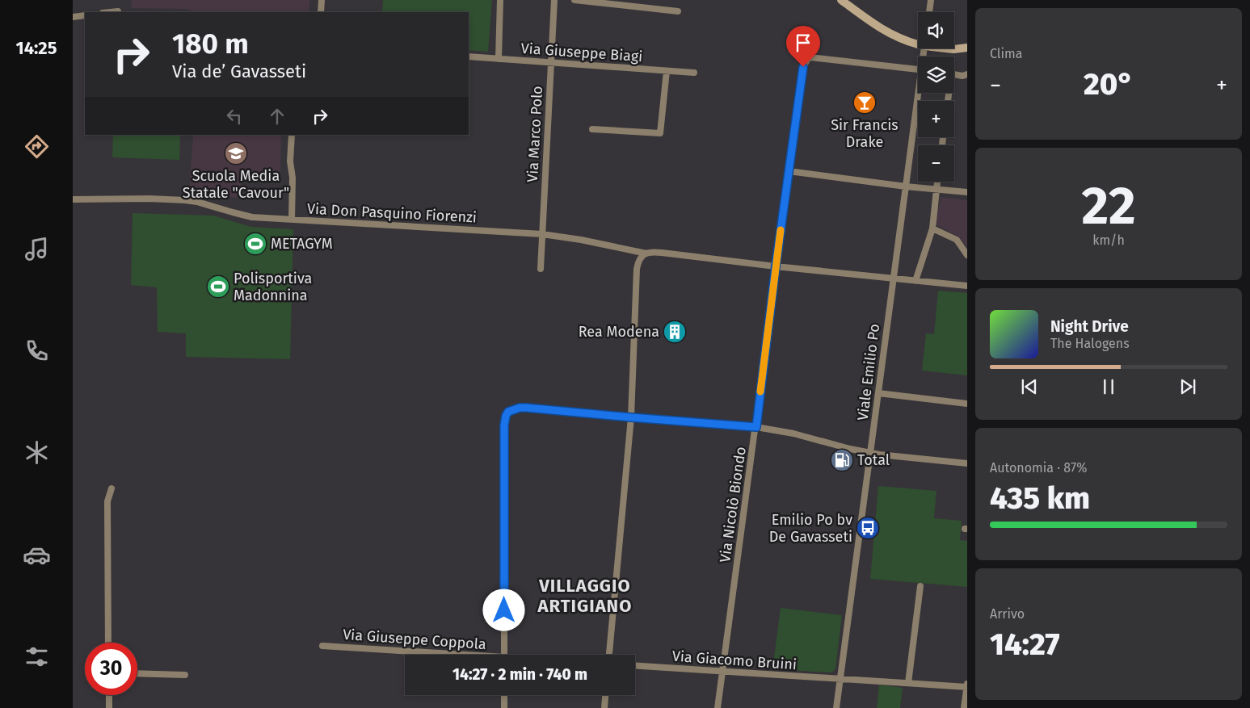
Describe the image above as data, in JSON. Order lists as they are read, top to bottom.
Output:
{
  "streets": {
    "street": [
      "Via Giuseppe Biagi",
      "Via Marco Polo",
      "Via Don Pasquino Fiorenzi",
      "Viale Emilio Po",
      "Via Nicolò Biondo",
      "Via Giuseppe Coppola",
      "Via Giacomo Bruini"
    ]
  },
  "crossings": [
    ["Via Giuseppe Biagi", "Via Marco Polo"],
    ["Via Marco Polo", "Via Don Pasquino Fiorenzi"],
    ["Via Don Pasquino Fiorenzi", "Viale Emilio Po"],
    ["Via Don Pasquino Fiorenzi", "Via Nicolò Biondo"],
    ["Viale Emilio Po", "Via Giacomo Bruini"],
    ["Via Nicolò Biondo", "Via Giacomo Bruini"]
  ],
  "districts": ["VILLAGGIO ARTIGIANO"],
  "places": {
    "bar": ["Sir Francis Drake"],
    "school or university": ["Scuola Media Statale \"Cavour\""],
    "sports": ["METAGYM", "Polisportiva Madonnina"],
    "building": ["Rea Modena"],
    "fuel station": ["Total"],
    "bus stop": ["Emilio Po bv De Gavasseti"]
  },
  "page": {
    "tabs": "14:25",
    "tile": [
      "Clima",
      ["22", "km/h"],
      ["Autonomia · 87%", "435 km"],
      ["Arrivo", "14:27"]
    ],
    "map_buttons": ["+", "−"],
    "turn": ["180 m", "Via de’ Gavasseti"],
    "heat": ["−", "20°", "+"],
    "song": ["Night Drive", "The Halogens"],
    "limit": "30",
    "trip": "14:27 · 2 min · 740 m"
  }
}
